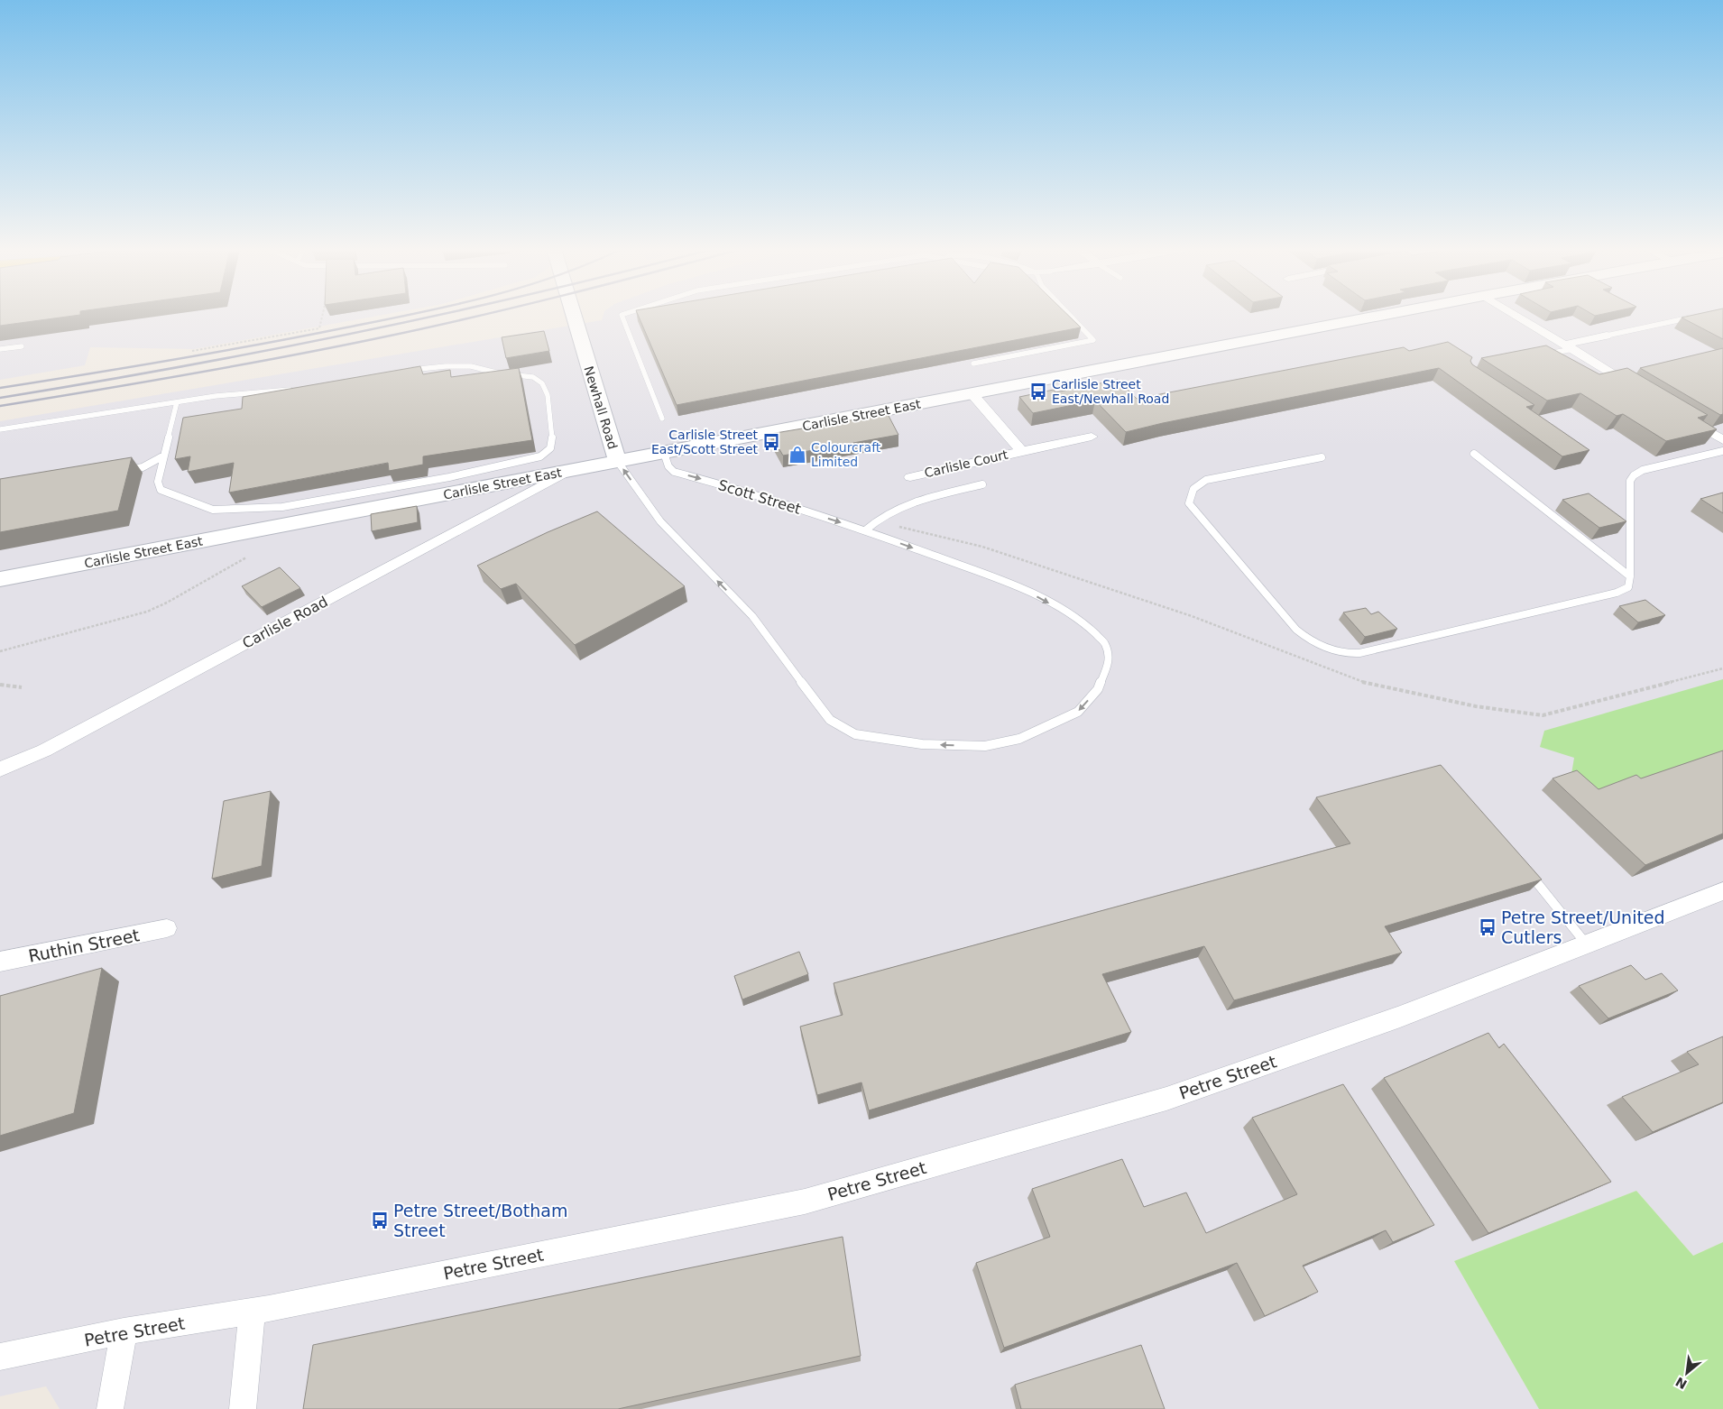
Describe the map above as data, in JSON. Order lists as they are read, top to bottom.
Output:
{
  "streets": {
    "main road": ["Newhall Road", "Carlisle Street East"],
    "street": [
      "Carlisle Court",
      "Carlisle Road",
      "Ruthin Street",
      "Petre Street"
    ],
    "lane": ["Scott Street"]
  },
  "crossings": [
    ["Newhall Road", "Carlisle Street East"],
    ["Newhall Road", "Scott Street"],
    ["Carlisle Street East", "Carlisle Court"],
    ["Carlisle Street East", "Scott Street"],
    ["Carlisle Street East", "Carlisle Road"]
  ],
  "places": {
    "bus stop": [
      "Carlisle Street East/Newhall Road",
      "Carlisle Street East/Scott Street",
      "Petre Street/United Cutlers",
      "Petre Street/Botham Street"
    ],
    "shop": ["Colourcraft Limited"]
  },
  "north": "bottom left"
}
